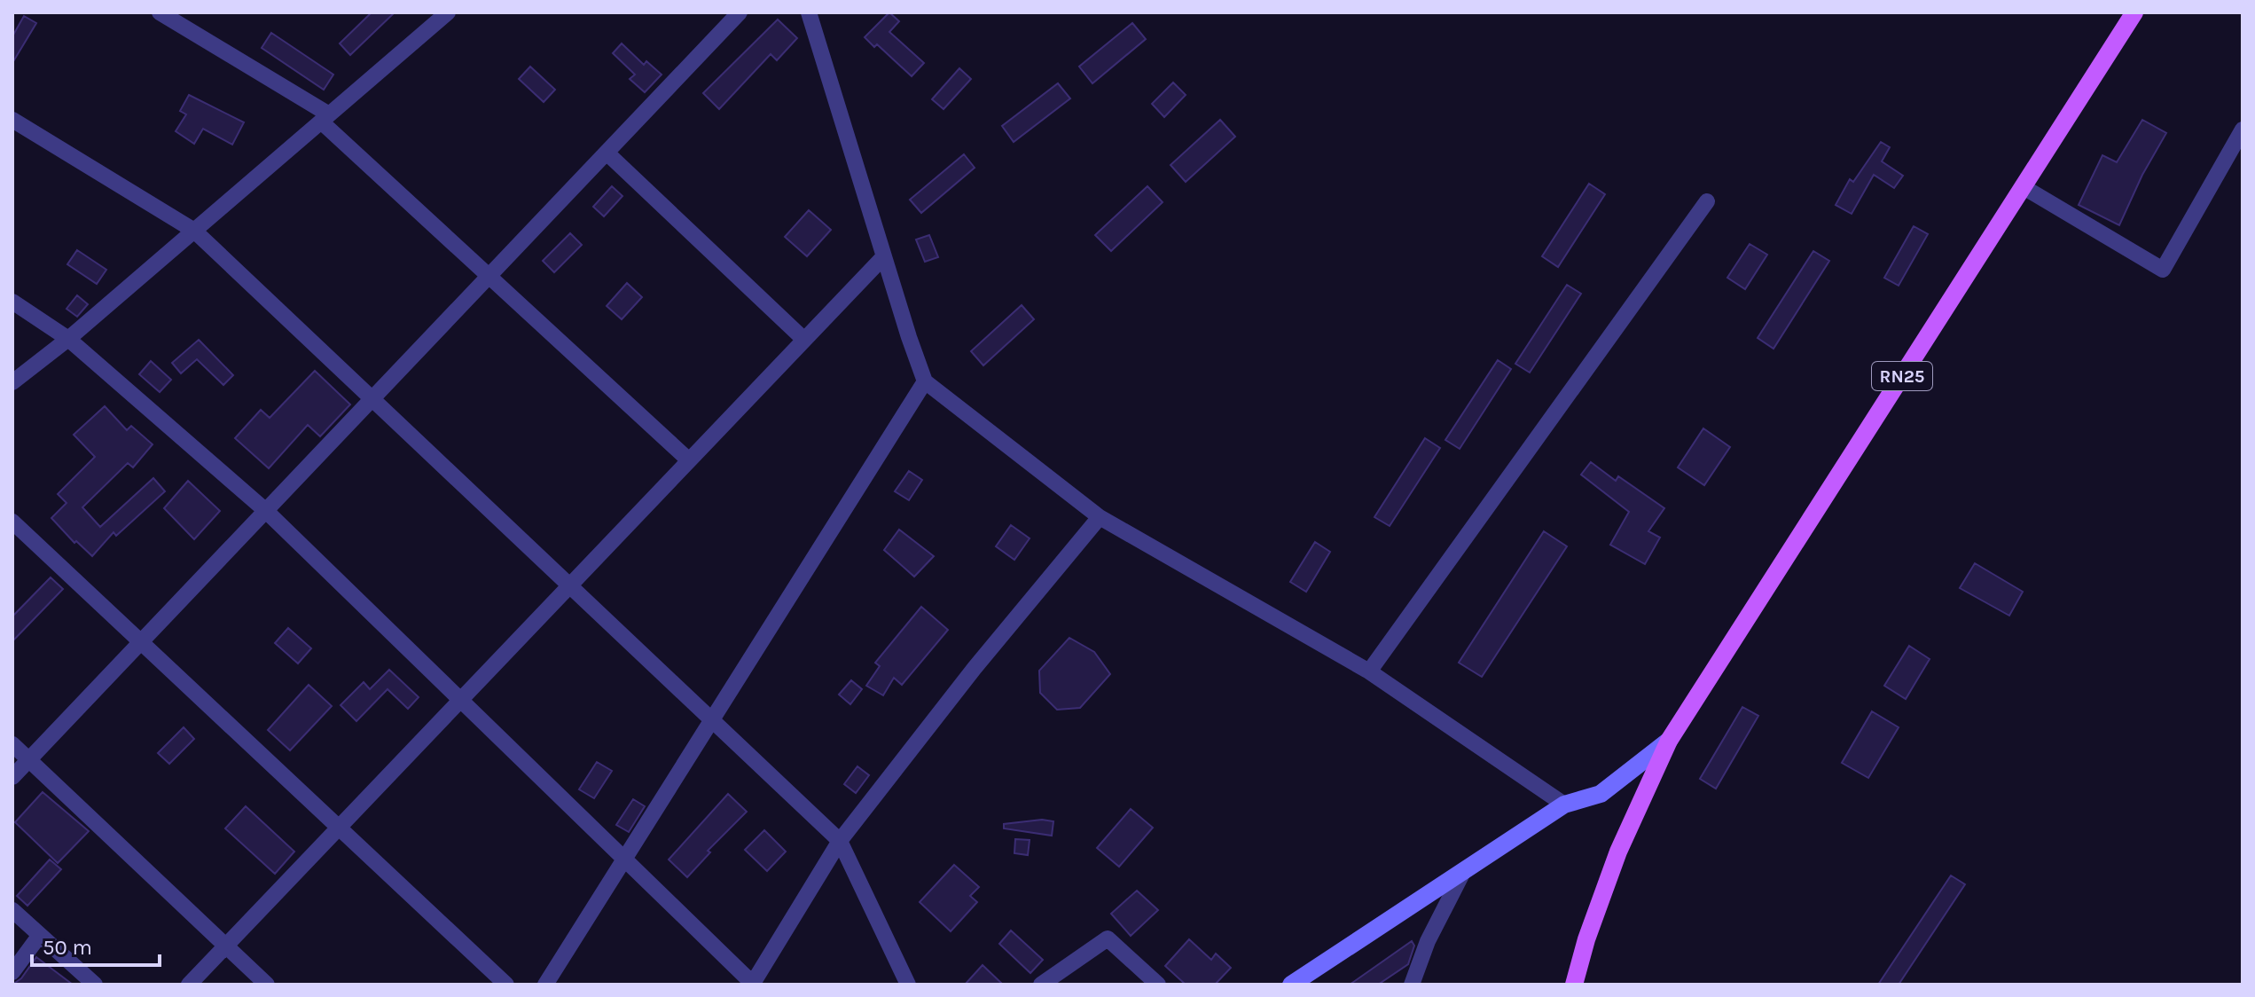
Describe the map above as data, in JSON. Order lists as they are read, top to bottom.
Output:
{
  "streets": {
    "main road": ["RN25"]
  },
  "scale_bar": "50 m"
}
